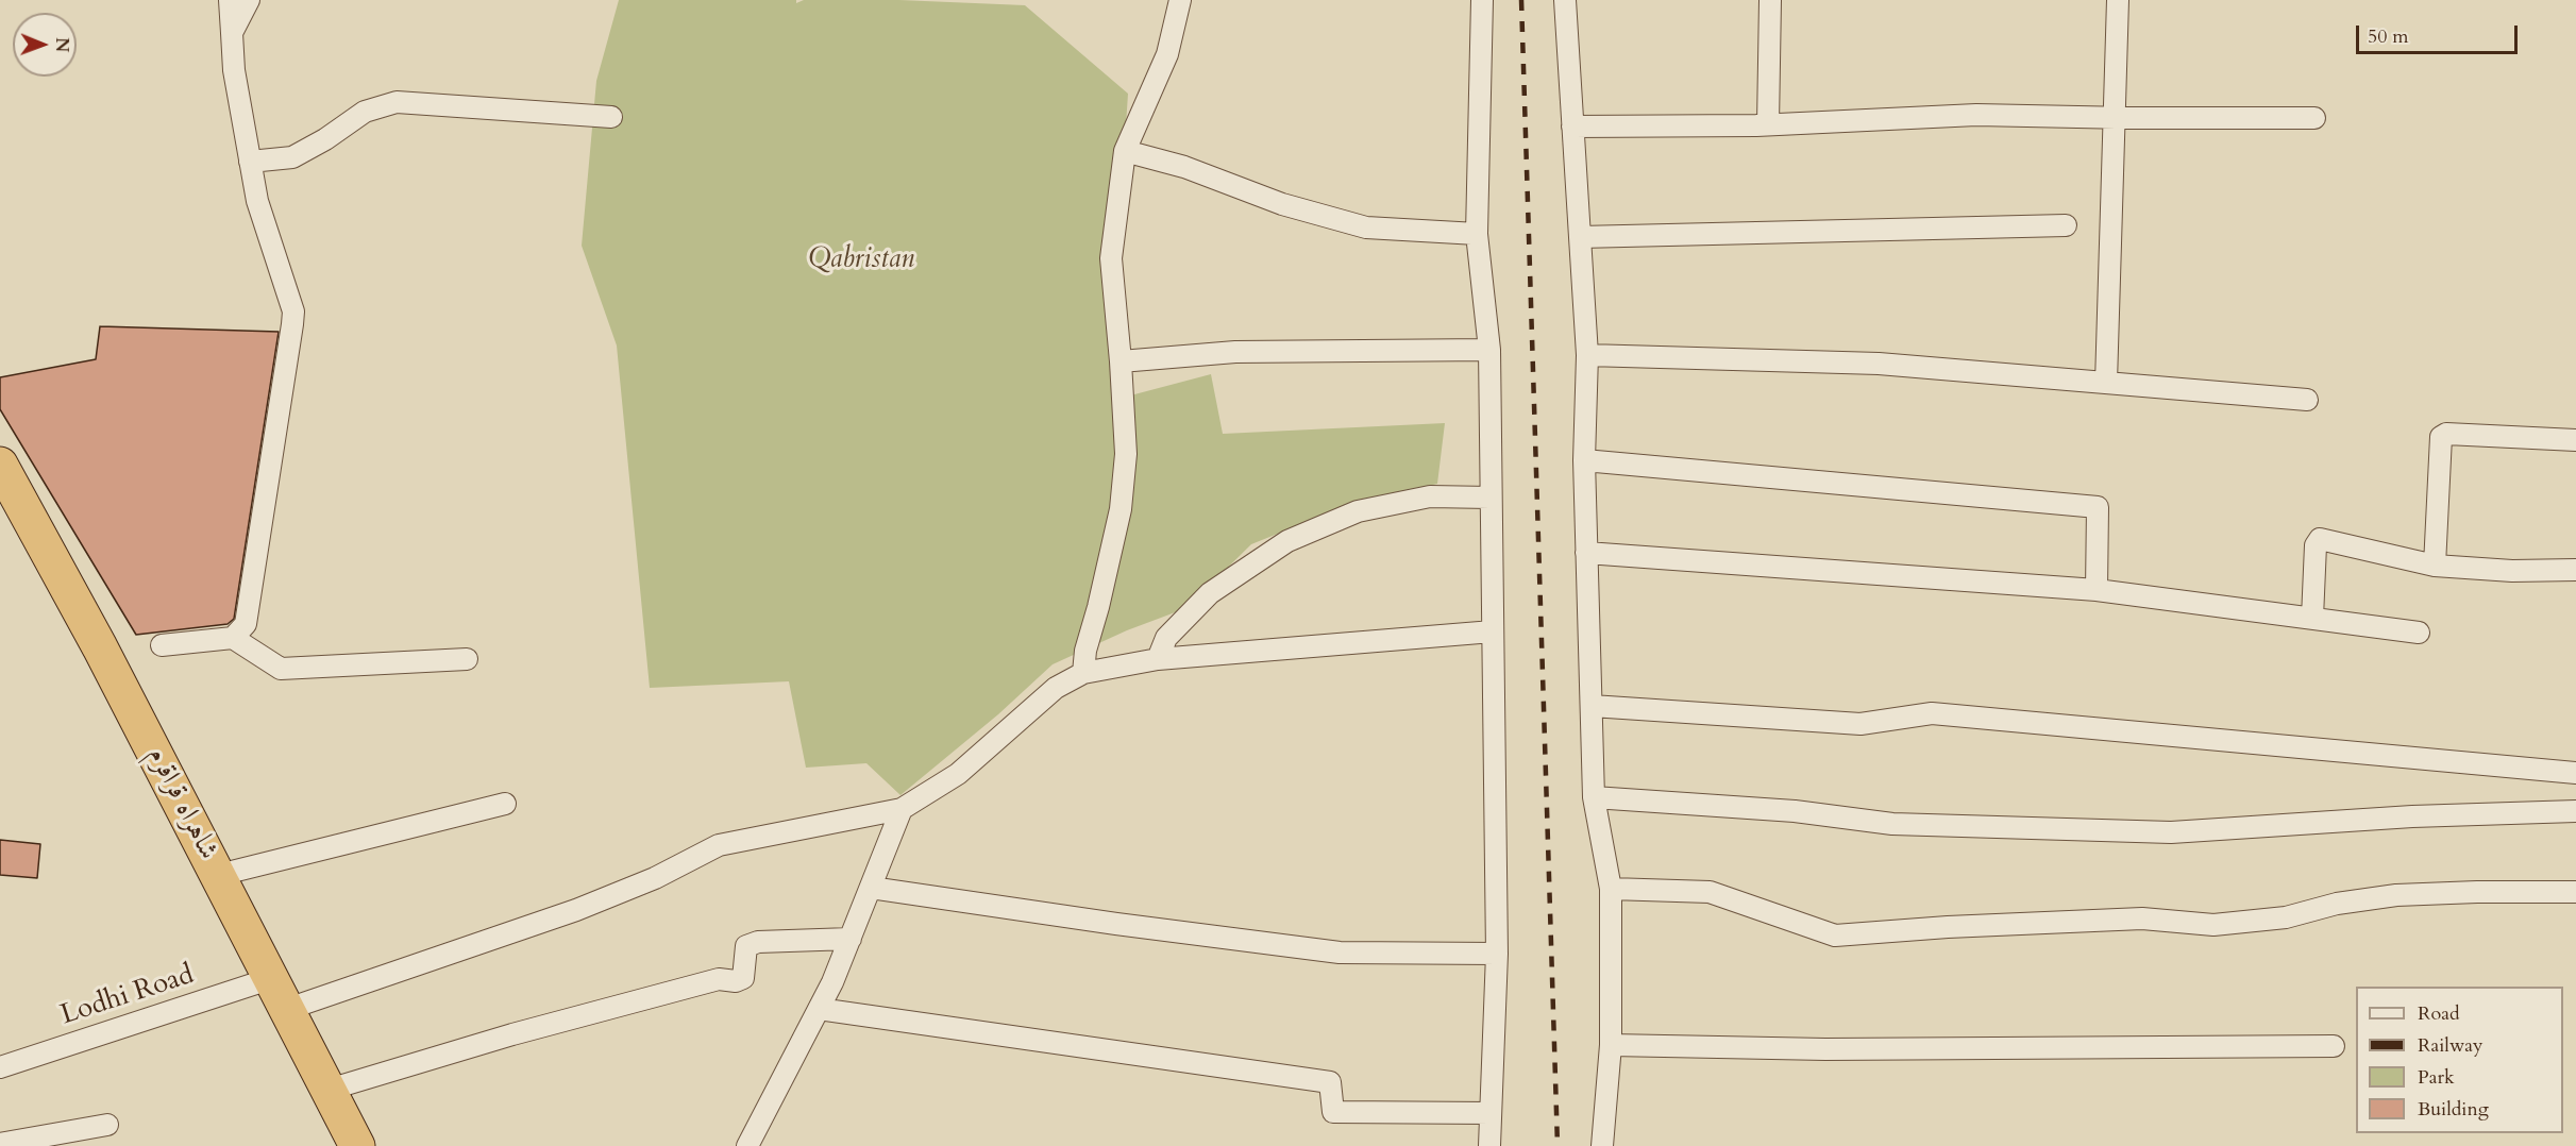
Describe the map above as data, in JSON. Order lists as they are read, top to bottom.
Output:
{
  "streets": {
    "highway": ["شاہراہ قراقرم"],
    "street": ["Lodhi Road"]
  },
  "crossings": [
    ["شاہراہ قراقرم", "Lodhi Road"]
  ],
  "parks": ["Qabristan"],
  "legend": [
    "Road",
    "Railway",
    "Park",
    "Building"
  ],
  "scale_bar": "50 m",
  "north": "right"
}
